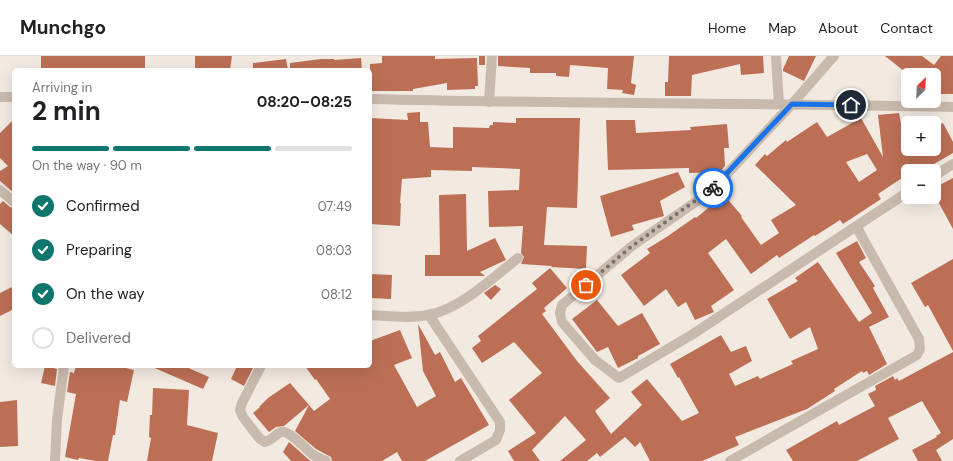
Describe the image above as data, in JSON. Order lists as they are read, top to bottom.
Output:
{
  "north": "top right",
  "page": {
    "header": "Munchgo",
    "nav": [
      "Home",
      "Map",
      "About",
      "Contact"
    ],
    "map_buttons": ["+", "−"],
    "heading": ["2 min", "Arriving in", "08:20–08:25"],
    "bar": "On the way · 90 m",
    "list": [
      ["Confirmed", "07:49"],
      ["Preparing", "08:03"],
      ["On the way", "08:12"],
      "Delivered"
    ]
  }
}
